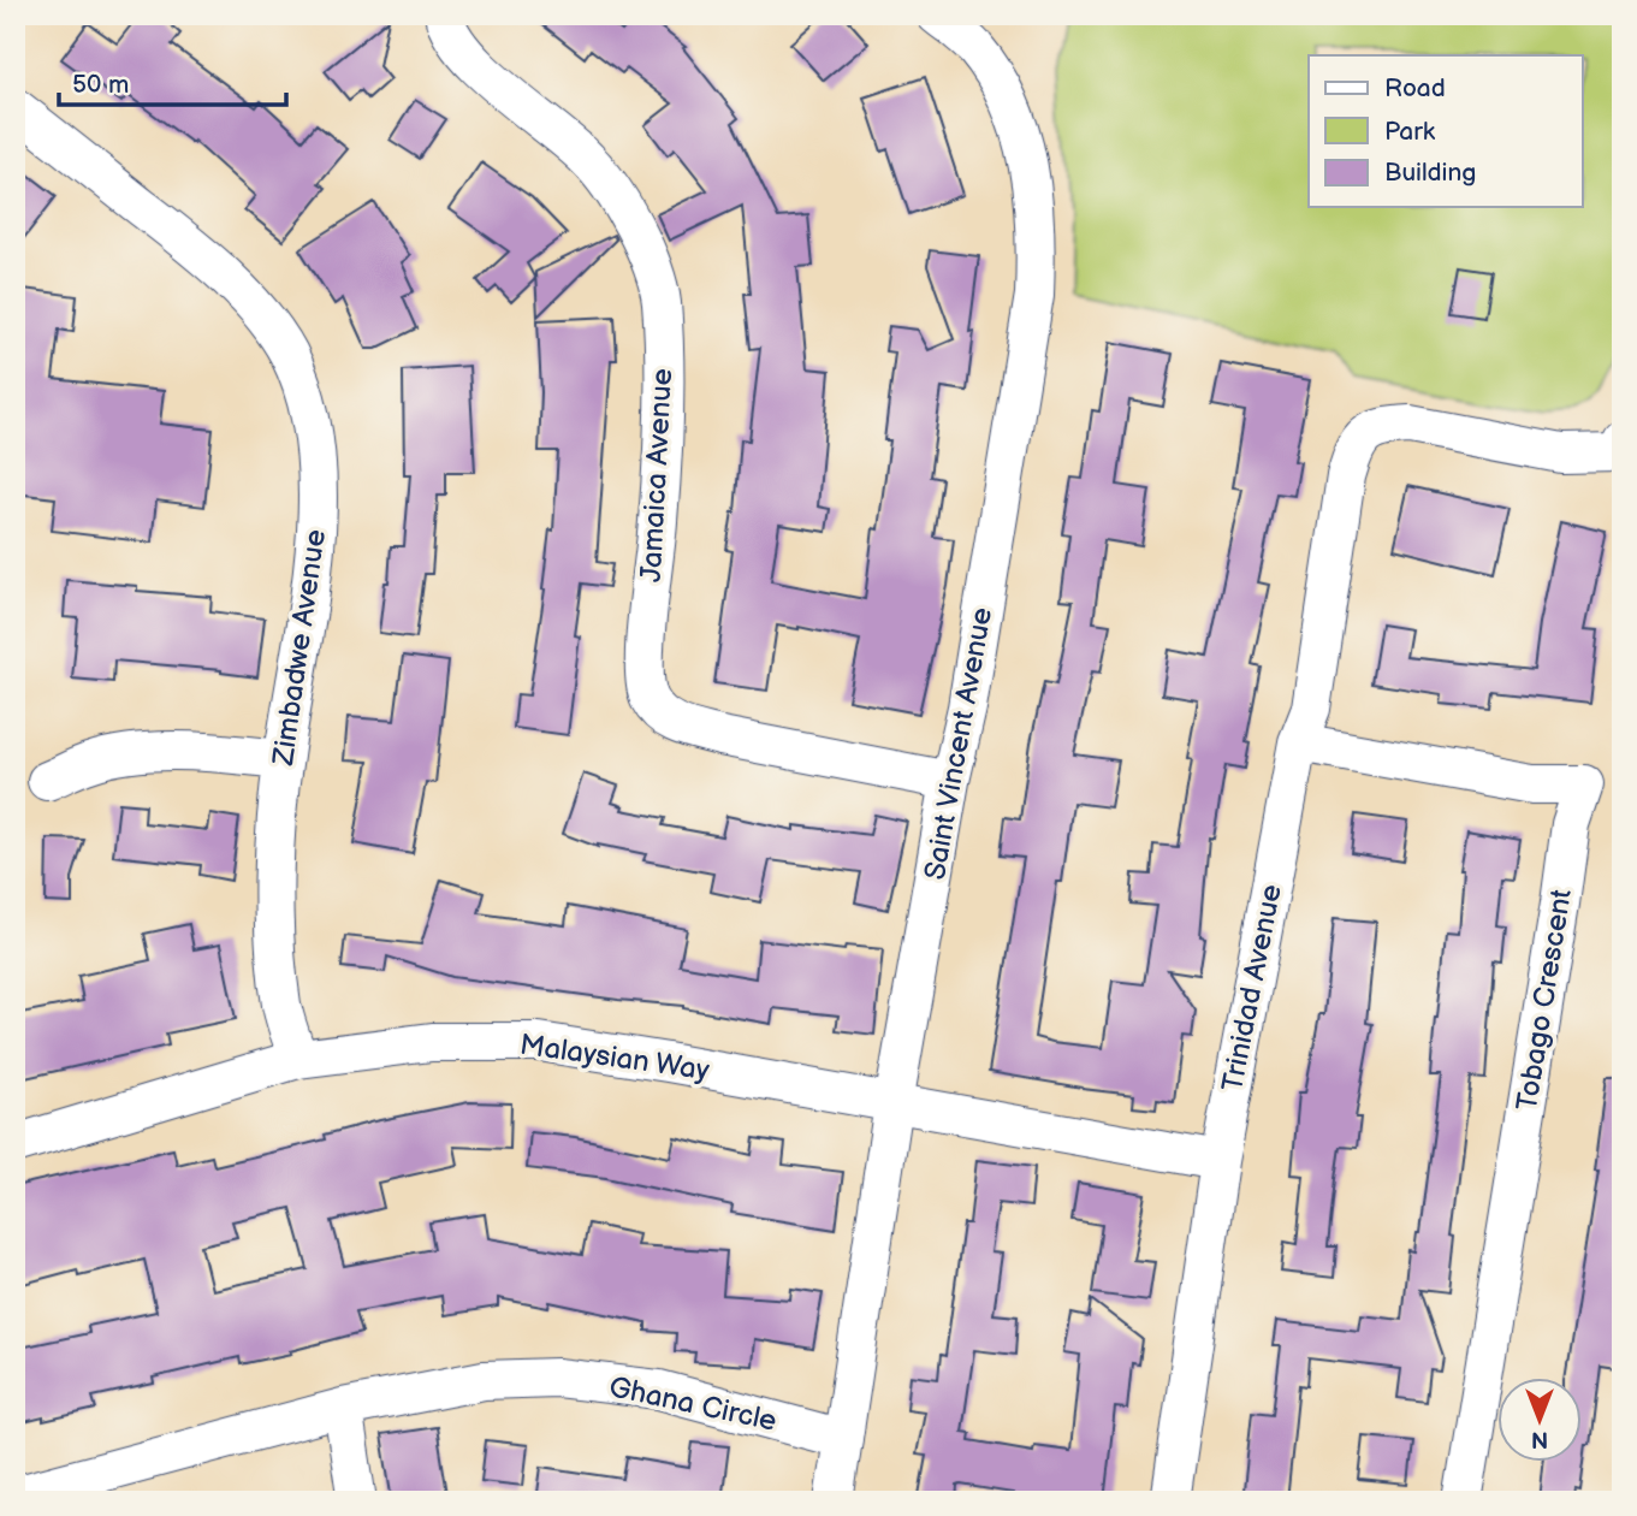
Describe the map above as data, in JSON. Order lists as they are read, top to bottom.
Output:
{
  "streets": {
    "street": [
      "Jamaica Avenue",
      "Zimbadwe Avenue",
      "Saint Vincent Avenue",
      "Trinidad Avenue",
      "Tobago Crescent",
      "Malaysian Way",
      "Ghana Circle"
    ]
  },
  "crossings": [
    ["Jamaica Avenue", "Saint Vincent Avenue"],
    ["Zimbadwe Avenue", "Malaysian Way"],
    ["Saint Vincent Avenue", "Malaysian Way"],
    ["Saint Vincent Avenue", "Ghana Circle"],
    ["Trinidad Avenue", "Tobago Crescent"],
    ["Trinidad Avenue", "Malaysian Way"]
  ],
  "legend": ["Road", "Park", "Building"],
  "scale_bar": "50 m",
  "north": "bottom"
}
